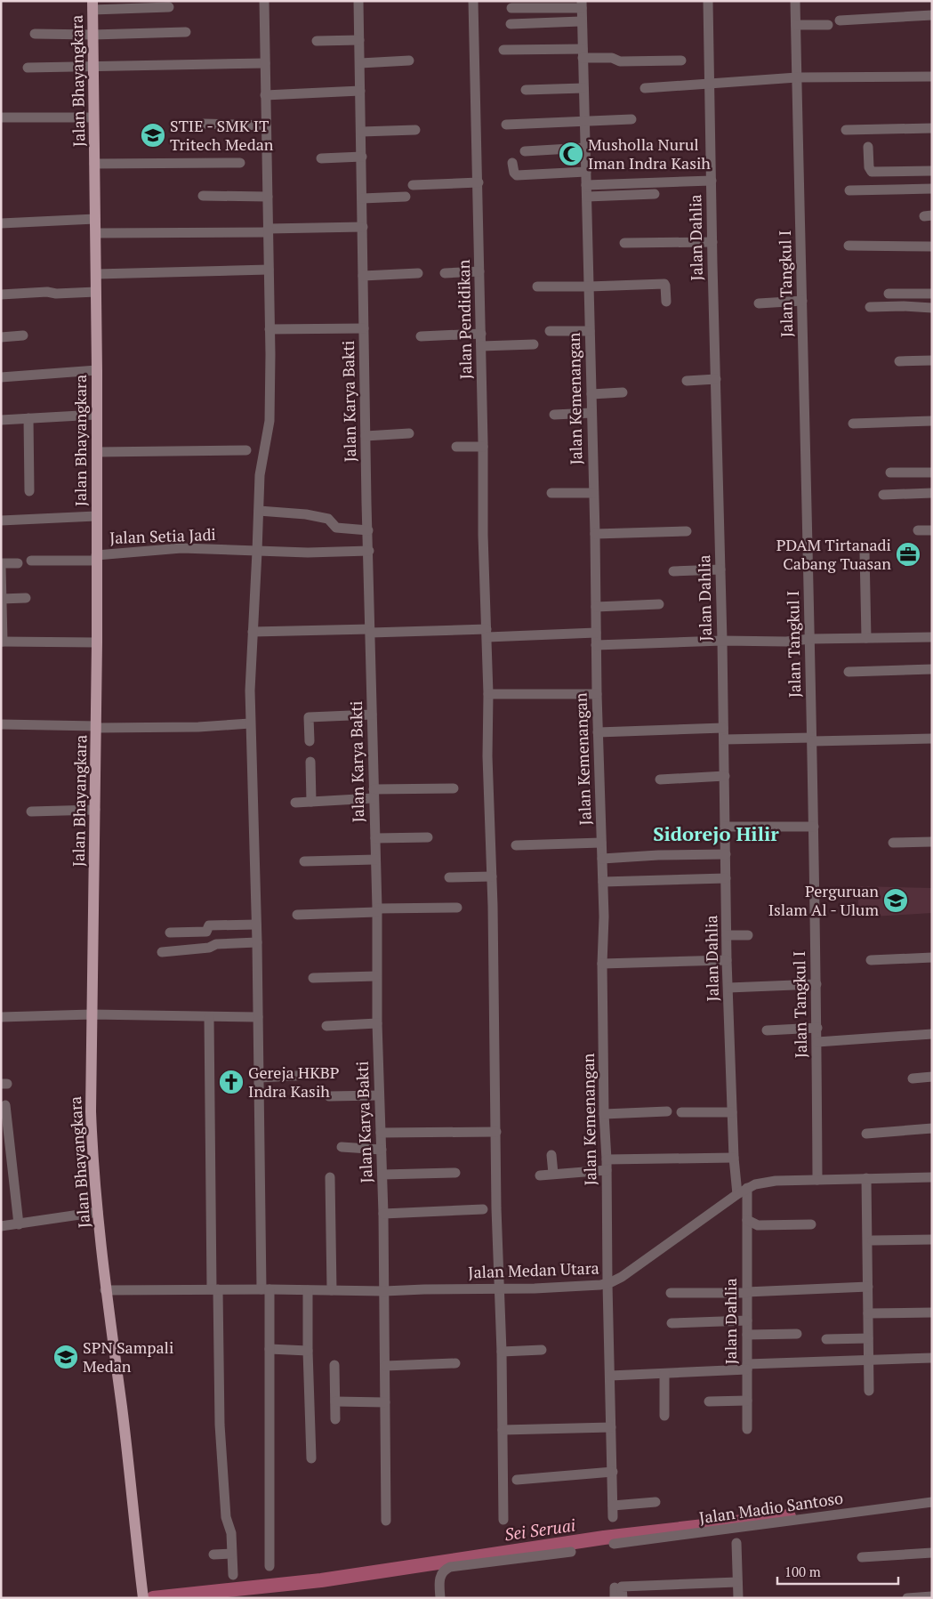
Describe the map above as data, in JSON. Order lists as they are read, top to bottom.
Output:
{
  "streets": {
    "main road": ["Jalan Bhayangkara"],
    "street": [
      "Jalan Dahlia",
      "Jalan Tangkul I",
      "Jalan Pendidikan",
      "Jalan Kemenangan",
      "Jalan Karya Bakti",
      "Jalan Setia Jadi",
      "Jalan Medan Utara",
      "Jalan Madio Santoso"
    ]
  },
  "crossings": [
    ["Jalan Bhayangkara", "Jalan Setia Jadi"],
    ["Jalan Bhayangkara", "Jalan Medan Utara"],
    ["Jalan Dahlia", "Jalan Medan Utara"],
    ["Jalan Tangkul I", "Jalan Medan Utara"],
    ["Jalan Kemenangan", "Jalan Medan Utara"],
    ["Jalan Karya Bakti", "Jalan Setia Jadi"],
    ["Jalan Karya Bakti", "Jalan Medan Utara"]
  ],
  "districts": ["Sidorejo Hilir"],
  "water": ["Sei Seruai"],
  "places": {
    "school or university": ["STIE - SMK IT Tritech Medan", "Perguruan Islam Al - Ulum", "SPN Sampali Medan"],
    "mosque": ["Musholla Nurul Iman Indra Kasih"],
    "office": ["PDAM Tirtanadi Cabang Tuasan"],
    "church": ["Gereja HKBP Indra Kasih"]
  },
  "scale_bar": "100 m"
}
